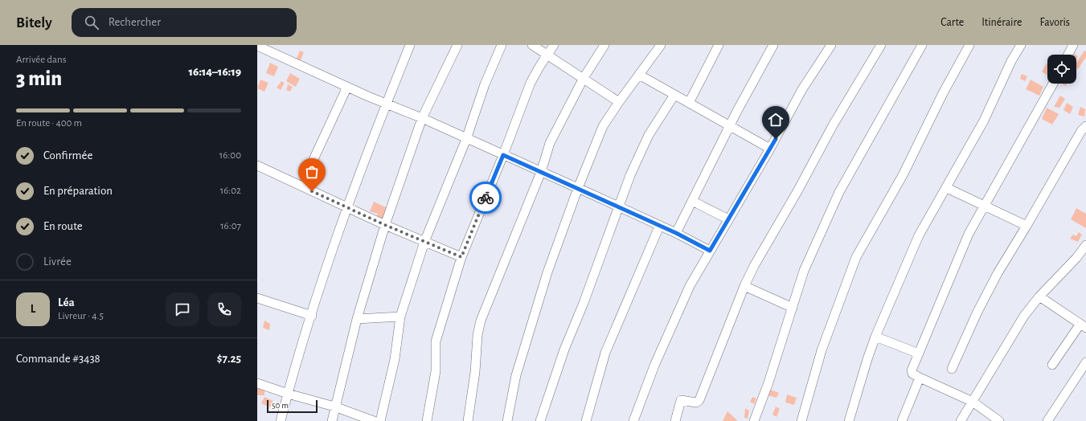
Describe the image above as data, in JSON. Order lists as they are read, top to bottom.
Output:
{
  "scale_bar": "50 m",
  "page": {
    "header": "Bitely",
    "search": "Rechercher",
    "nav": ["Carte", "Itinéraire", "Favoris"],
    "heading": ["3 min", "Arrivée dans", "16:14–16:19"],
    "panel": [
      "Léa",
      "Livreur · 4.5",
      "Commande #3438",
      "$7.25"
    ],
    "bar": "En route · 400 m",
    "list": [
      ["Confirmée", "16:00"],
      ["En préparation", "16:02"],
      ["En route", "16:07"],
      "Livrée"
    ],
    "round": "L",
    "scale": "50 m"
  }
}
